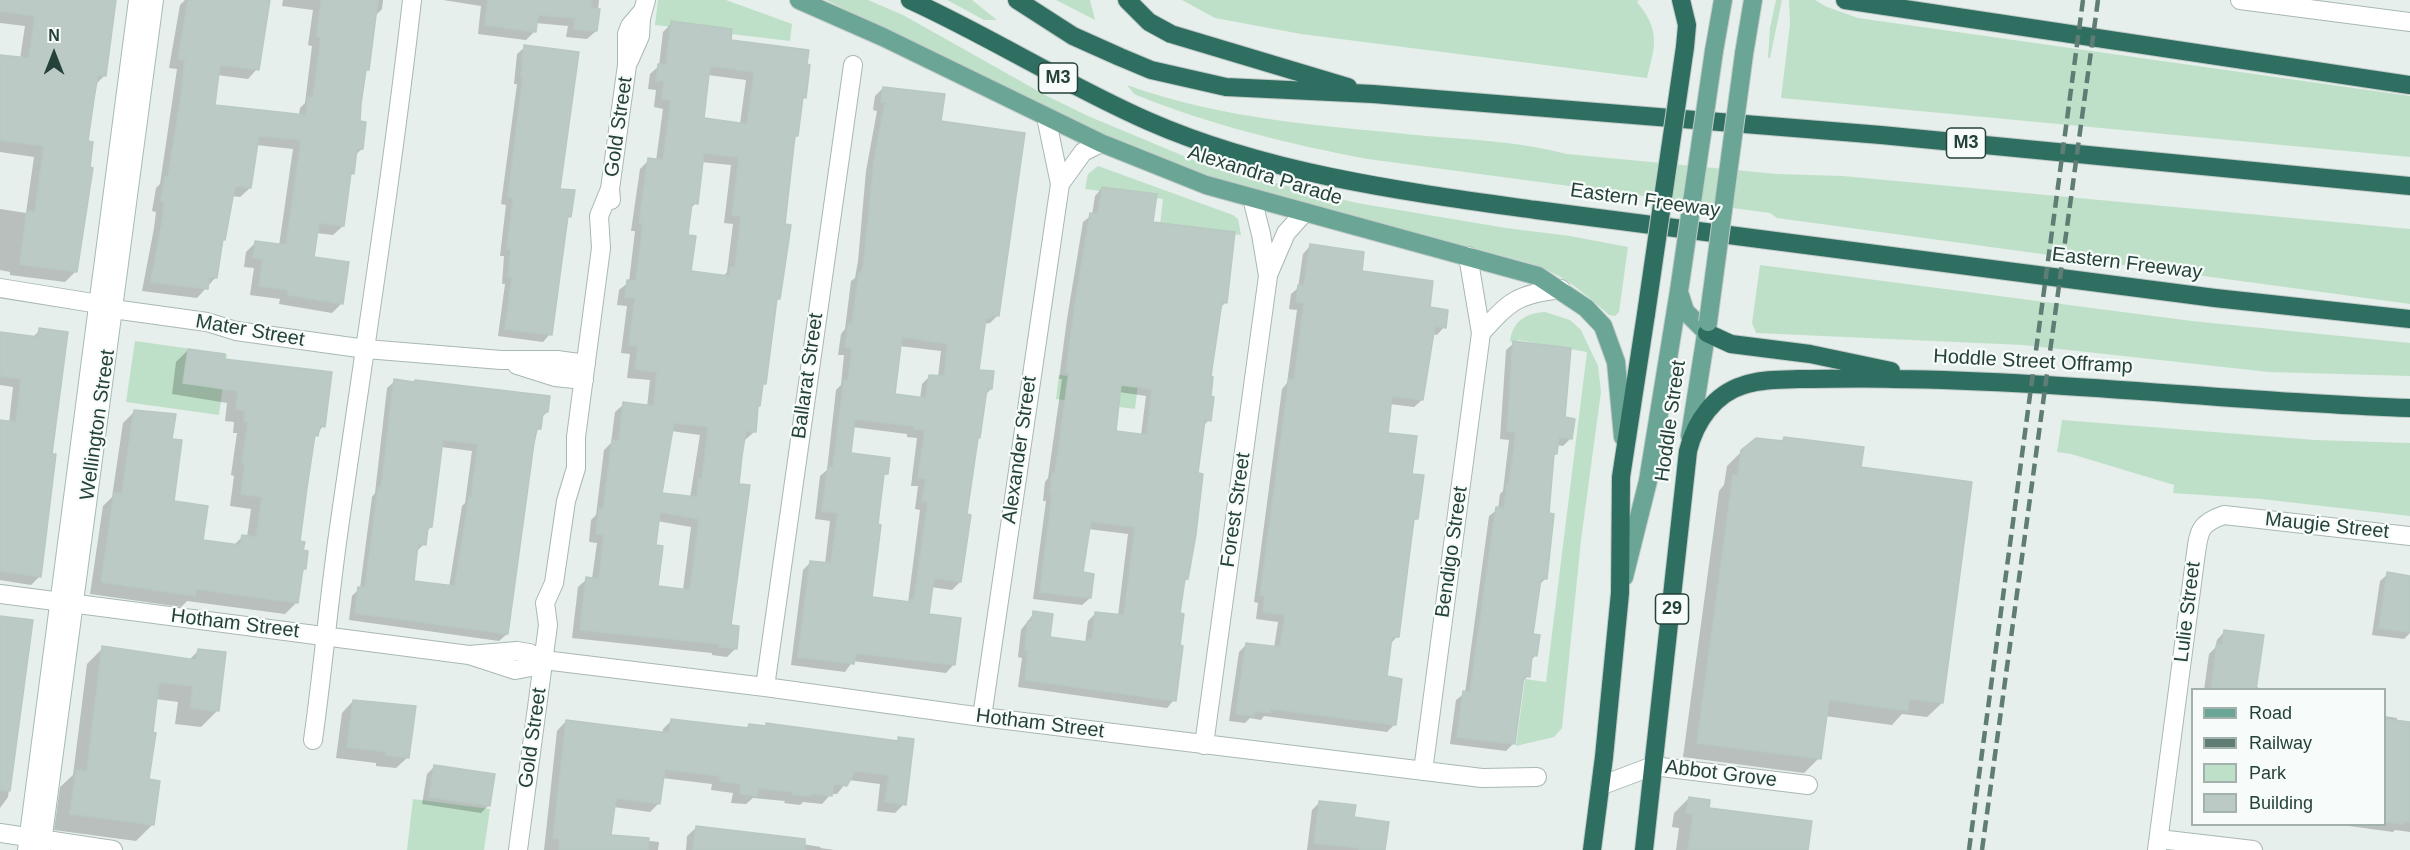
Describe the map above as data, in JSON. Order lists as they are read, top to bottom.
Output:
{
  "streets": {
    "highway": [
      "M3",
      "Eastern Freeway",
      "Hoddle Street Offramp",
      "Hoddle Street",
      "29"
    ],
    "main road": ["Alexandra Parade"],
    "street": [
      "Gold Street",
      "Mater Street",
      "Ballarat Street",
      "Wellington Street",
      "Alexander Street",
      "Forest Street",
      "Maugie Street",
      "Bendigo Street",
      "Lulie Street",
      "Hotham Street",
      "Abbot Grove"
    ]
  },
  "crossings": [
    ["Gold Street", "Mater Street"],
    ["Gold Street", "Hotham Street"],
    ["Alexandra Parade", "Hoddle Street"],
    ["Alexandra Parade", "Alexander Street"],
    ["Alexandra Parade", "Forest Street"],
    ["Alexandra Parade", "Bendigo Street"],
    ["Mater Street", "Wellington Street"],
    ["Hoddle Street Offramp", "Hoddle Street"],
    ["Ballarat Street", "Hotham Street"],
    ["Hoddle Street", "Abbot Grove"],
    ["Wellington Street", "Hotham Street"],
    ["Alexander Street", "Hotham Street"],
    ["Forest Street", "Hotham Street"],
    ["Maugie Street", "Lulie Street"],
    ["Bendigo Street", "Hotham Street"]
  ],
  "legend": [
    "Road",
    "Railway",
    "Park",
    "Building"
  ],
  "north": "top"
}
